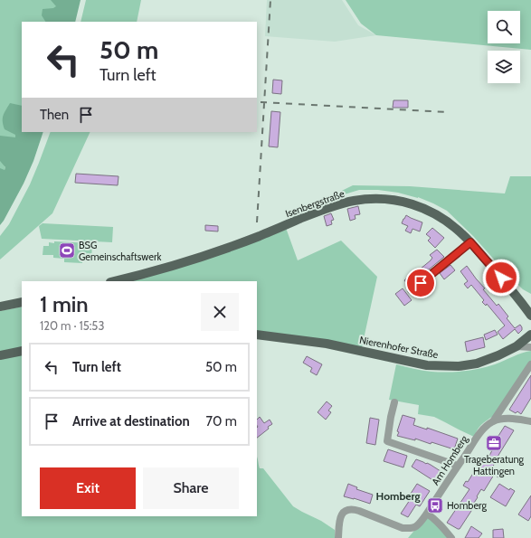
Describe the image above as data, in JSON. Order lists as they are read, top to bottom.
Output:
{
  "streets": {
    "main road": ["Isenbergstraße", "Nierenhofer Straße"],
    "street": ["Am Homberg"]
  },
  "districts": ["Homberg"],
  "places": {
    "sports": ["BSG Gemeinschaftswerk"],
    "office": ["Trageberatung Hattingen"],
    "bus stop": ["Homberg"]
  },
  "page": {
    "turn": ["50 m", "Turn left"],
    "then": "Then",
    "heading": ["1 min", "120 m · 15:53"],
    "list": [
      {
        "name": "Turn left",
        "value": "50 m"
      },
      {
        "name": "Arrive at destination",
        "value": "70 m"
      }
    ],
    "buttons": ["Exit", "Share"]
  }
}
